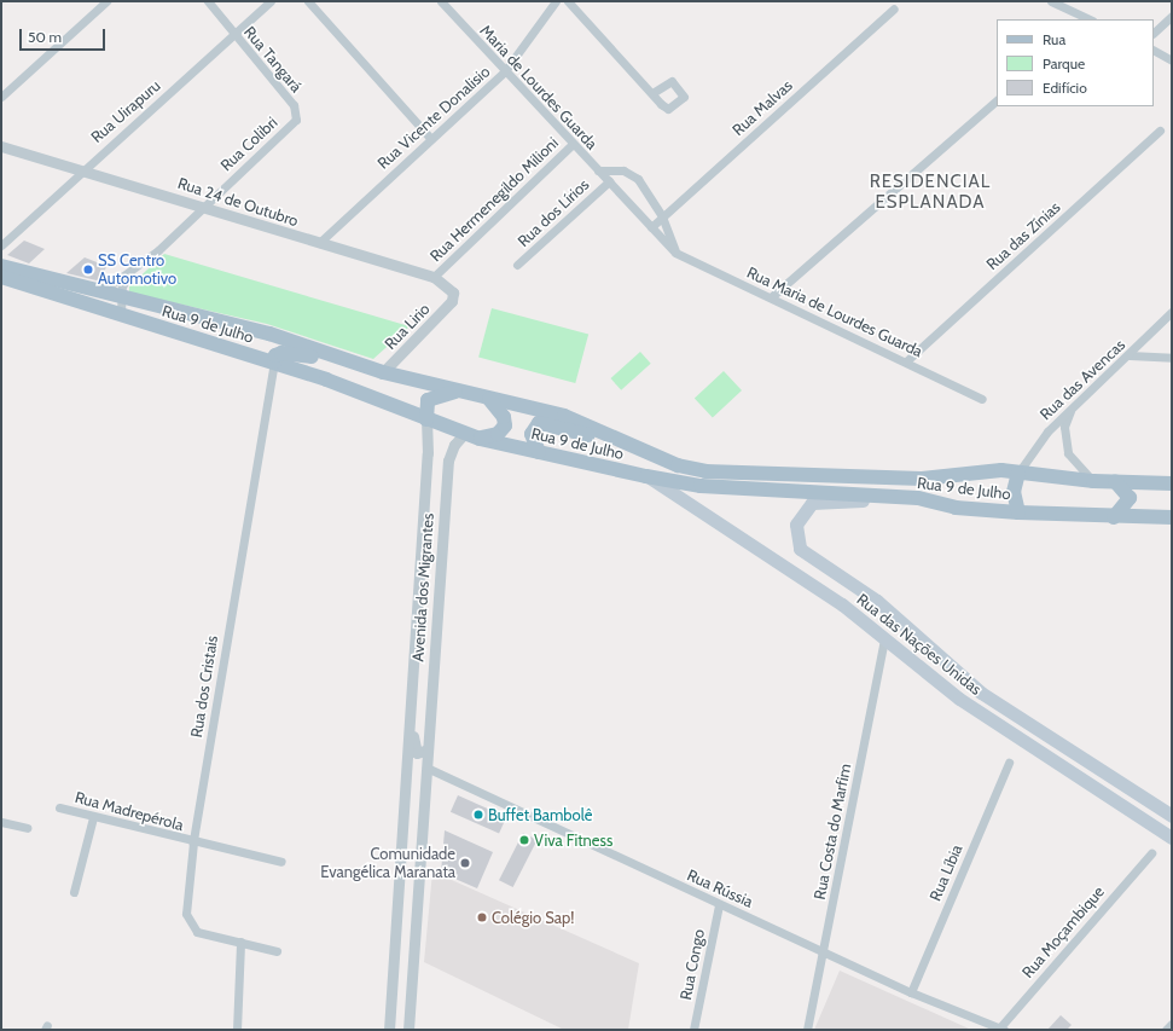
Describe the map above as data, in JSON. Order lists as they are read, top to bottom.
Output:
{
  "streets": {
    "main road": ["Rua 9 de Julho", "Rua das Nações Unidas"],
    "street": [
      "Rua Tangará",
      "Maria de Lourdes Guarda",
      "Rua Malvas",
      "Rua Uirapuru",
      "Rua Vicente Donalisio",
      "Rua Colibri",
      "Rua Hermenegildo Milioni",
      "Rua 24 de Outubro",
      "Rua dos Lírios",
      "Rua das Zínias",
      "Rua Maria de Lourdes Guarda",
      "Rua Lirio",
      "Rua das Avencas",
      "Avenida dos Migrantes",
      "Rua dos Cristais",
      "Rua Madrepérola",
      "Rua Costa do Marfim",
      "Rua Líbia",
      "Rua Rússia",
      "Rua Moçambique",
      "Rua Congo"
    ]
  },
  "crossings": [
    ["Rua Tangará", "Rua Uirapuru"],
    ["Rua Tangará", "Rua Colibri"],
    ["Maria de Lourdes Guarda", "Rua Vicente Donalisio"],
    ["Maria de Lourdes Guarda", "Rua Hermenegildo Milioni"],
    ["Maria de Lourdes Guarda", "Rua Maria de Lourdes Guarda"],
    ["Rua Malvas", "Rua Maria de Lourdes Guarda"],
    ["Rua Uirapuru", "Rua 24 de Outubro"],
    ["Rua Vicente Donalisio", "Rua 24 de Outubro"],
    ["Rua Colibri", "Rua 24 de Outubro"],
    ["Rua Colibri", "Rua 9 de Julho"],
    ["Rua Hermenegildo Milioni", "Rua 24 de Outubro"],
    ["Rua 24 de Outubro", "Rua Lirio"],
    ["Rua dos Lírios", "Rua Maria de Lourdes Guarda"],
    ["Rua das Zínias", "Rua Maria de Lourdes Guarda"],
    ["Rua 9 de Julho", "Rua Lirio"],
    ["Rua 9 de Julho", "Rua das Avencas"],
    ["Rua 9 de Julho", "Avenida dos Migrantes"],
    ["Rua 9 de Julho", "Rua das Nações Unidas"],
    ["Rua 9 de Julho", "Rua dos Cristais"],
    ["Avenida dos Migrantes", "Rua Rússia"],
    ["Rua das Nações Unidas", "Rua Costa do Marfim"],
    ["Rua dos Cristais", "Rua Madrepérola"],
    ["Rua Costa do Marfim", "Rua Rússia"],
    ["Rua Líbia", "Rua Rússia"],
    ["Rua Rússia", "Rua Moçambique"],
    ["Rua Rússia", "Rua Congo"]
  ],
  "districts": ["RESIDENCIAL ESPLANADA"],
  "places": [
    "SS Centro Automotivo",
    "Buffet Bambolê",
    "Viva Fitness",
    "Comunidade Evangélica Maranata",
    "Colégio Sap!"
  ],
  "legend": ["Rua", "Parque", "Edifício"],
  "scale_bar": "50 m"
}
